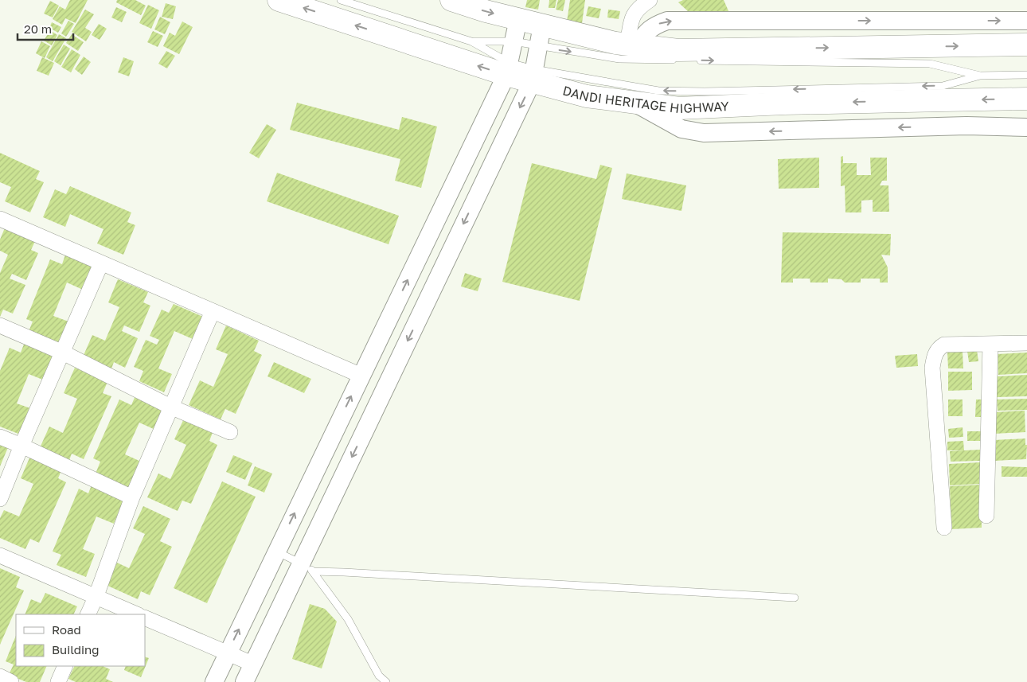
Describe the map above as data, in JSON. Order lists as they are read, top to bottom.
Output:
{
  "streets": {
    "highway": ["DANDI HERITAGE HIGHWAY"]
  },
  "legend": ["Road", "Building"],
  "scale_bar": "20 m"
}
